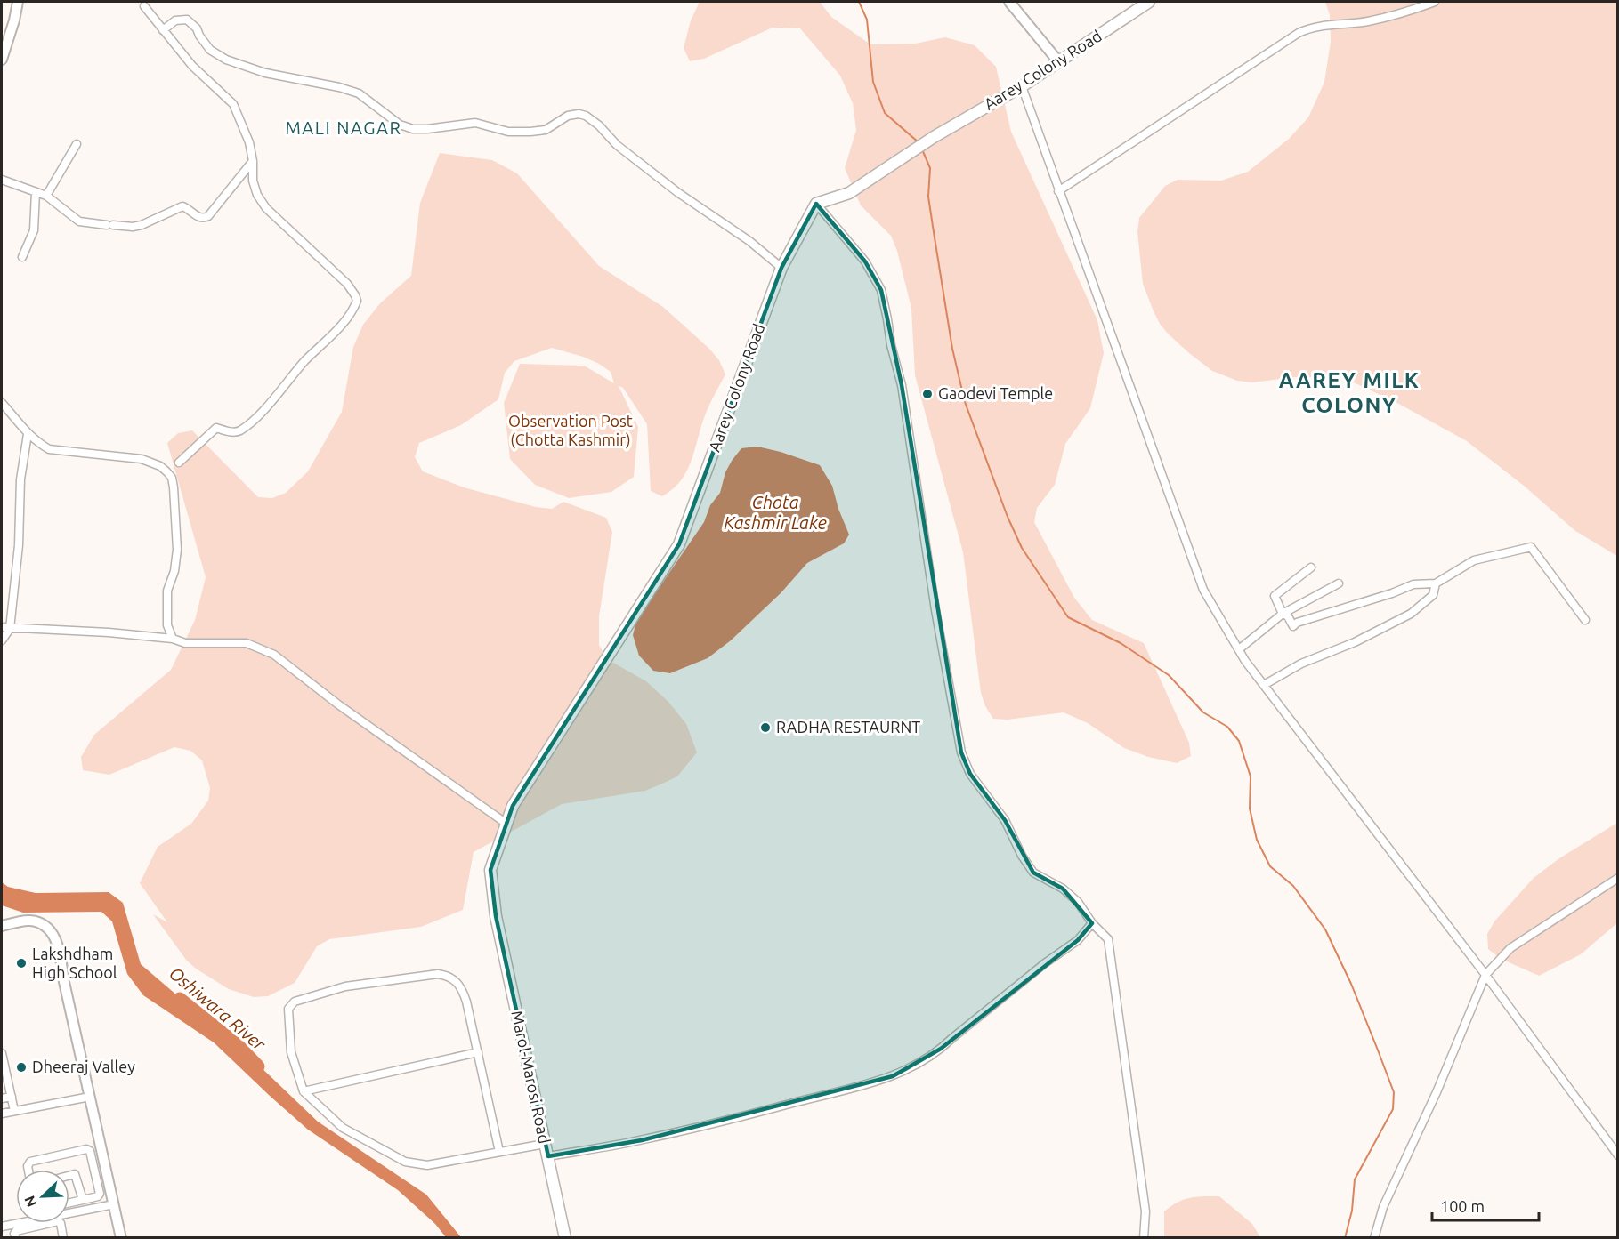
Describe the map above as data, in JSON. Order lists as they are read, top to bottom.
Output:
{
  "streets": {
    "main road": ["Aarey Colony Road", "Marol-Marosi Road"]
  },
  "crossings": [
    ["Aarey Colony Road", "Marol-Marosi Road"]
  ],
  "districts": ["MALI NAGAR", "AAREY MILK COLONY"],
  "water": ["Chota Kashmir Lake", "Oshiwara River"],
  "parks": ["Observation Post (Chotta Kashmir)"],
  "places": [
    "Gaodevi Temple",
    "RADHA RESTAURNT",
    "Lakshdham High School",
    "Dheeraj Valley"
  ],
  "scale_bar": "100 m",
  "north": "bottom left"
}
